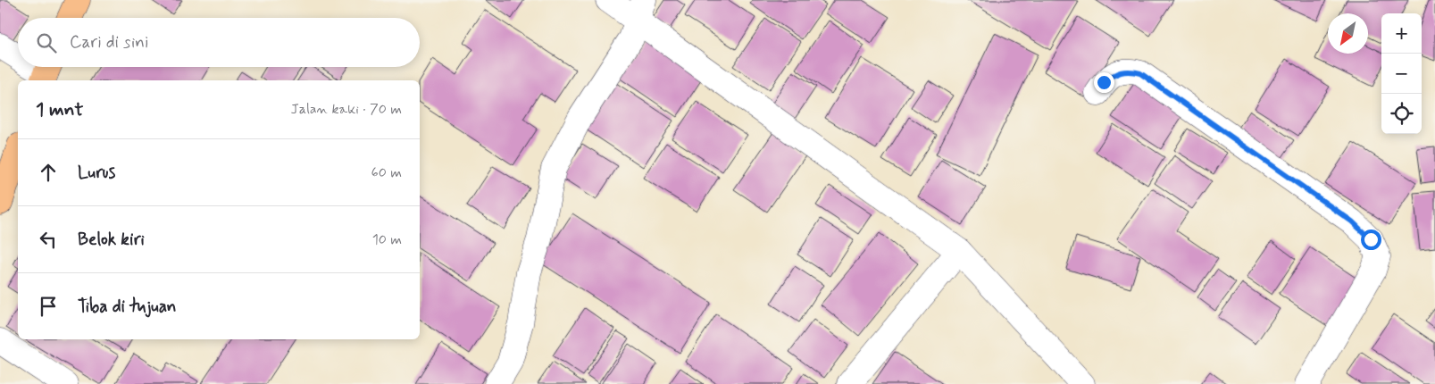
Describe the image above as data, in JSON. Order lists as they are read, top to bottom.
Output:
{
  "north": "bottom left",
  "page": {
    "map_buttons": ["+", "−"],
    "search": "Cari di sini",
    "heading": ["1 mnt", "Jalan kaki · 70 m"],
    "list": [
      ["Lurus", "60 m"],
      ["Belok kiri", "10 m"],
      "Tiba di tujuan"
    ]
  }
}
